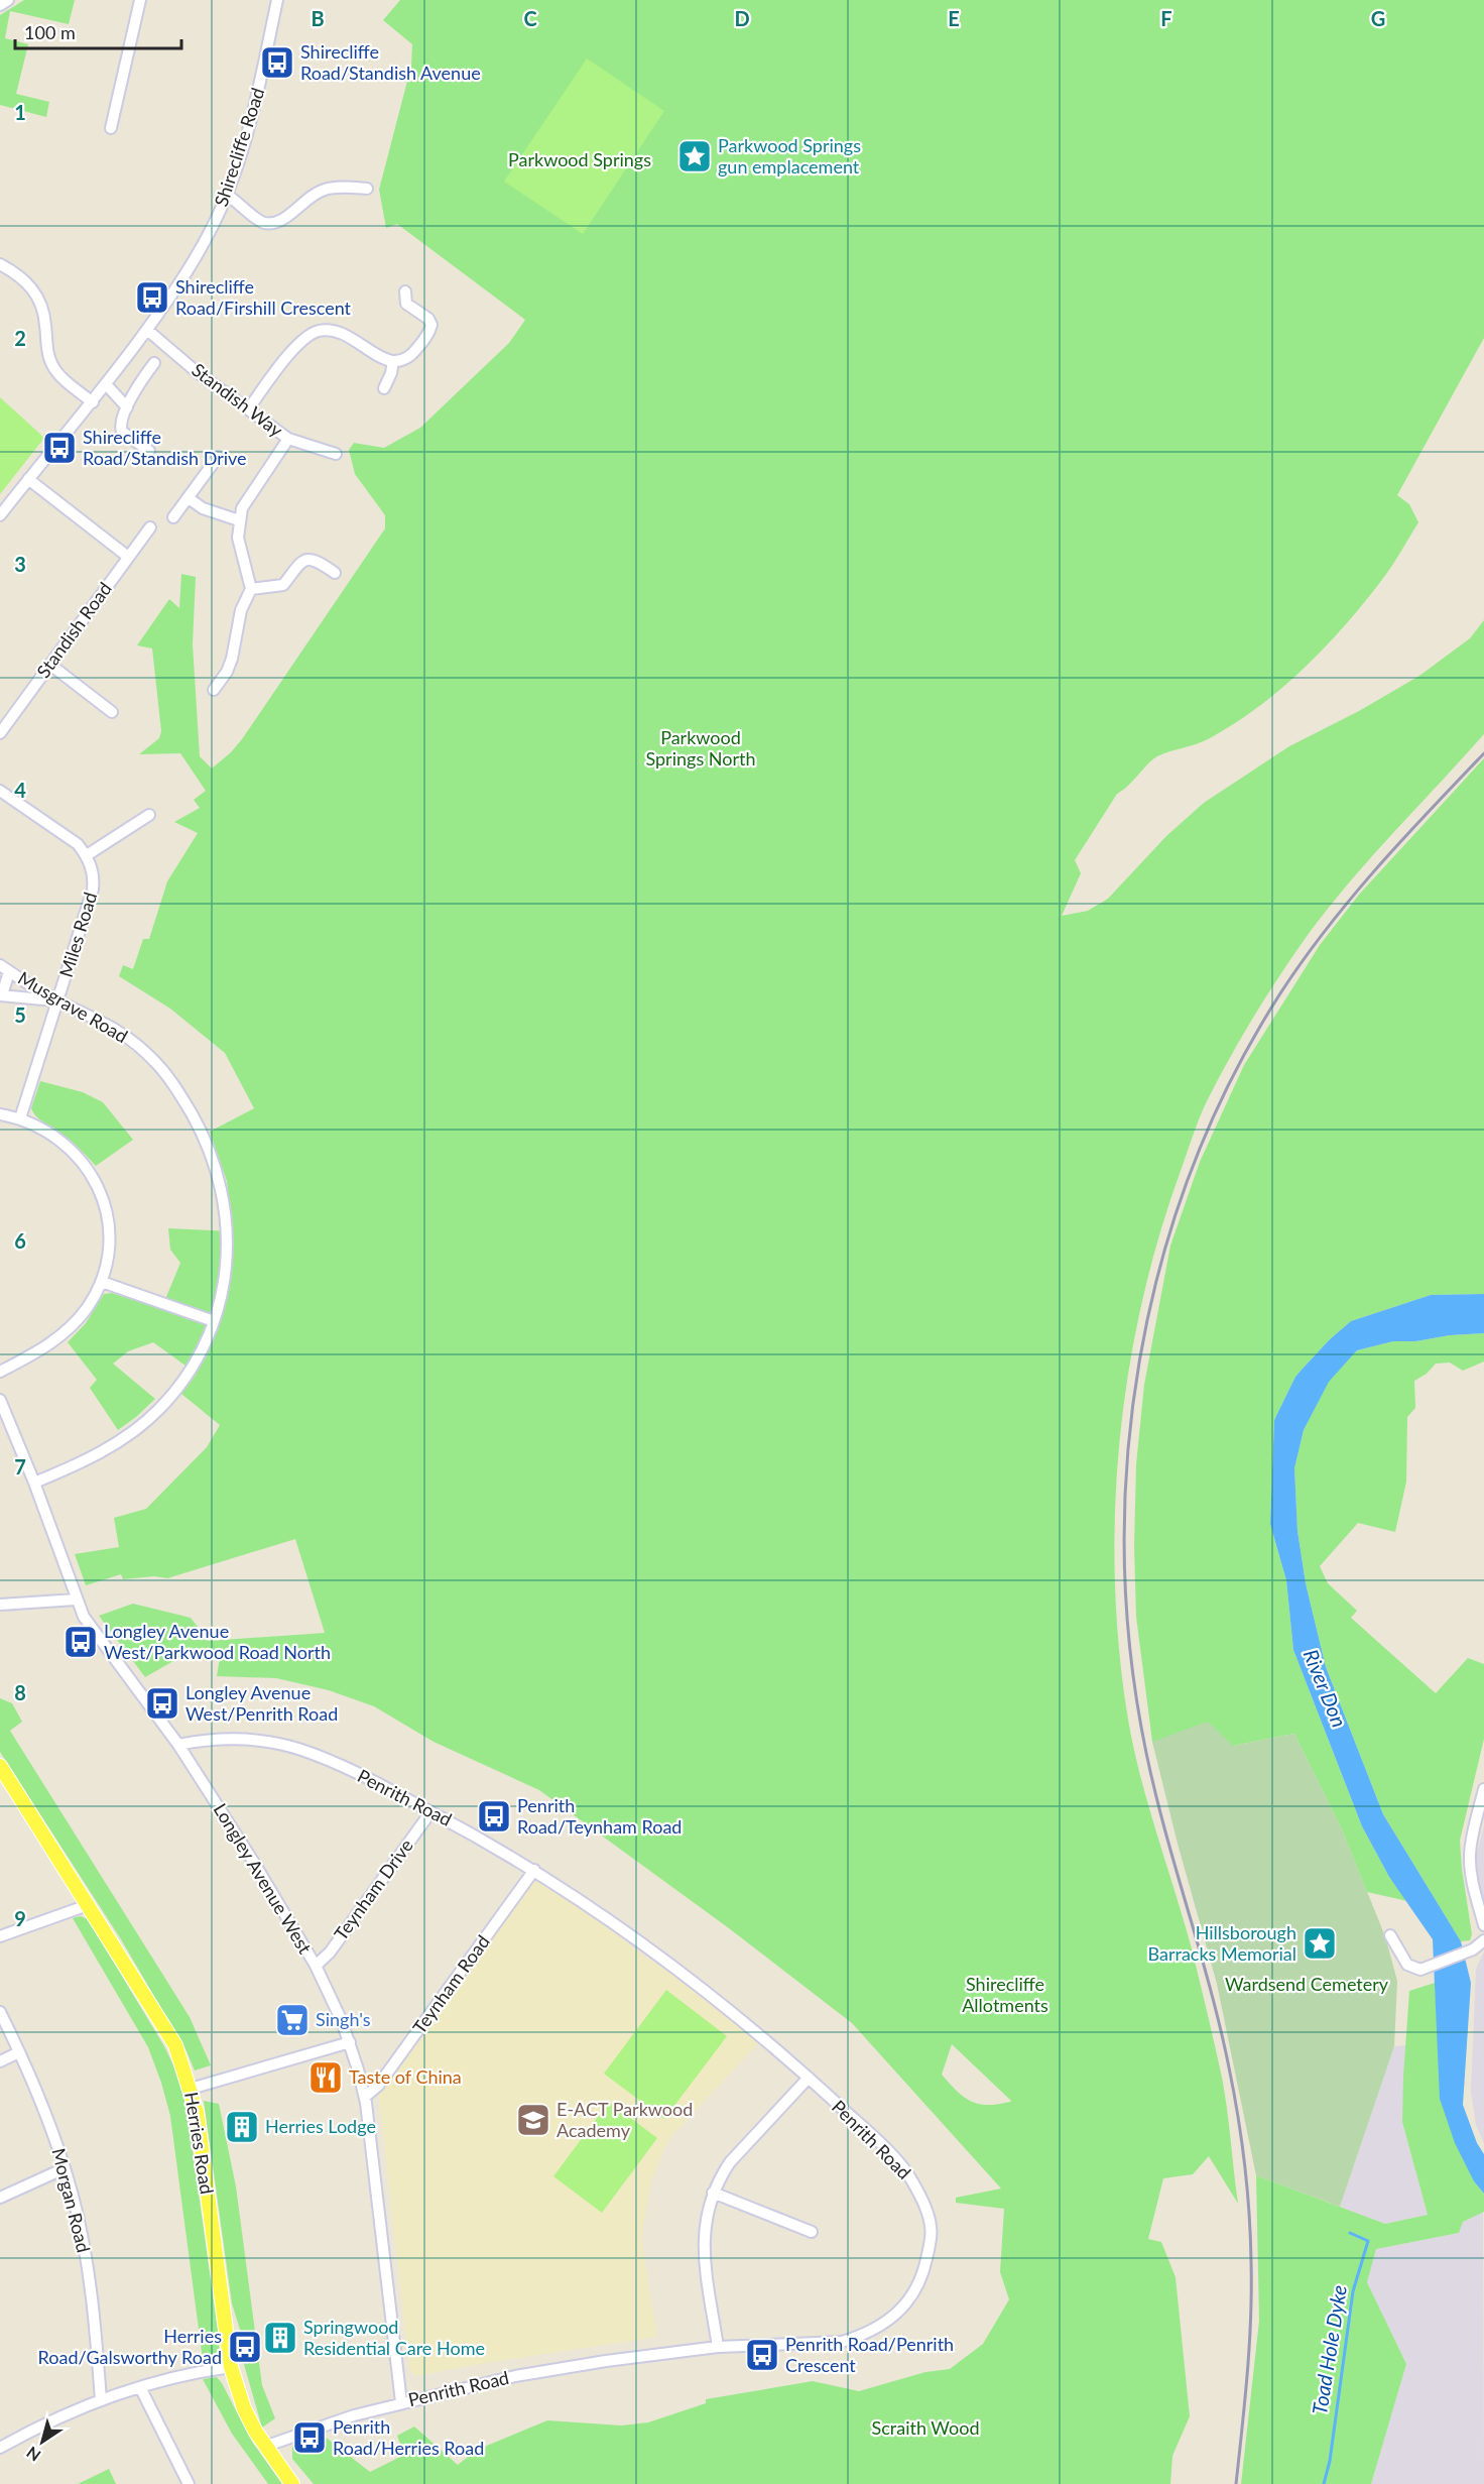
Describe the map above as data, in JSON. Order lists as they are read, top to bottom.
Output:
{
  "streets": {
    "main road": ["Herries Road"],
    "street": [
      "Shirecliffe Road",
      "Standish Way",
      "Standish Road",
      "Miles Road",
      "Musgrave Road",
      "Penrith Road",
      "Longley Avenue West",
      "Teynham Drive",
      "Teynham Road",
      "Morgan Road"
    ]
  },
  "crossings": [
    ["Shirecliffe Road", "Standish Way"],
    ["Miles Road", "Musgrave Road"],
    ["Musgrave Road", "Longley Avenue West"],
    ["Penrith Road", "Longley Avenue West"],
    ["Penrith Road", "Teynham Drive"],
    ["Penrith Road", "Teynham Road"],
    ["Penrith Road", "Herries Road"],
    ["Longley Avenue West", "Teynham Drive"],
    ["Longley Avenue West", "Teynham Road"]
  ],
  "water": ["River Don", "Toad Hole Dyke"],
  "parks": [
    "Parkwood Springs",
    "Parkwood Springs North",
    "Shirecliffe Allotments",
    "Wardsend Cemetery",
    "Scraith Wood"
  ],
  "places": {
    "bus stop": [
      "Shirecliffe Road/Standish Avenue",
      "Shirecliffe Road/Firshill Crescent",
      "Shirecliffe Road/Standish Drive",
      "Longley Avenue West/Parkwood Road North",
      "Longley Avenue West/Penrith Road",
      "Penrith Road/Teynham Road",
      "Herries Road/Galsworthy Road",
      "Penrith Road/Penrith Crescent",
      "Penrith Road/Herries Road"
    ],
    "place": ["Parkwood Springs gun emplacement", "Hillsborough Barracks Memorial"],
    "supermarket": ["Singh's"],
    "restaurant": ["Taste of China"],
    "school or university": ["E-ACT Parkwood Academy"],
    "building": ["Herries Lodge", "Springwood Residential Care Home"]
  },
  "scale_bar": "100 m",
  "north": "bottom left",
  "grid": {
    "columns": [
      "B",
      "C",
      "D",
      "E",
      "F",
      "G"
    ],
    "rows": [
      "1",
      "2",
      "3",
      "4",
      "5",
      "6",
      "7",
      "8",
      "9"
    ]
  }
}
